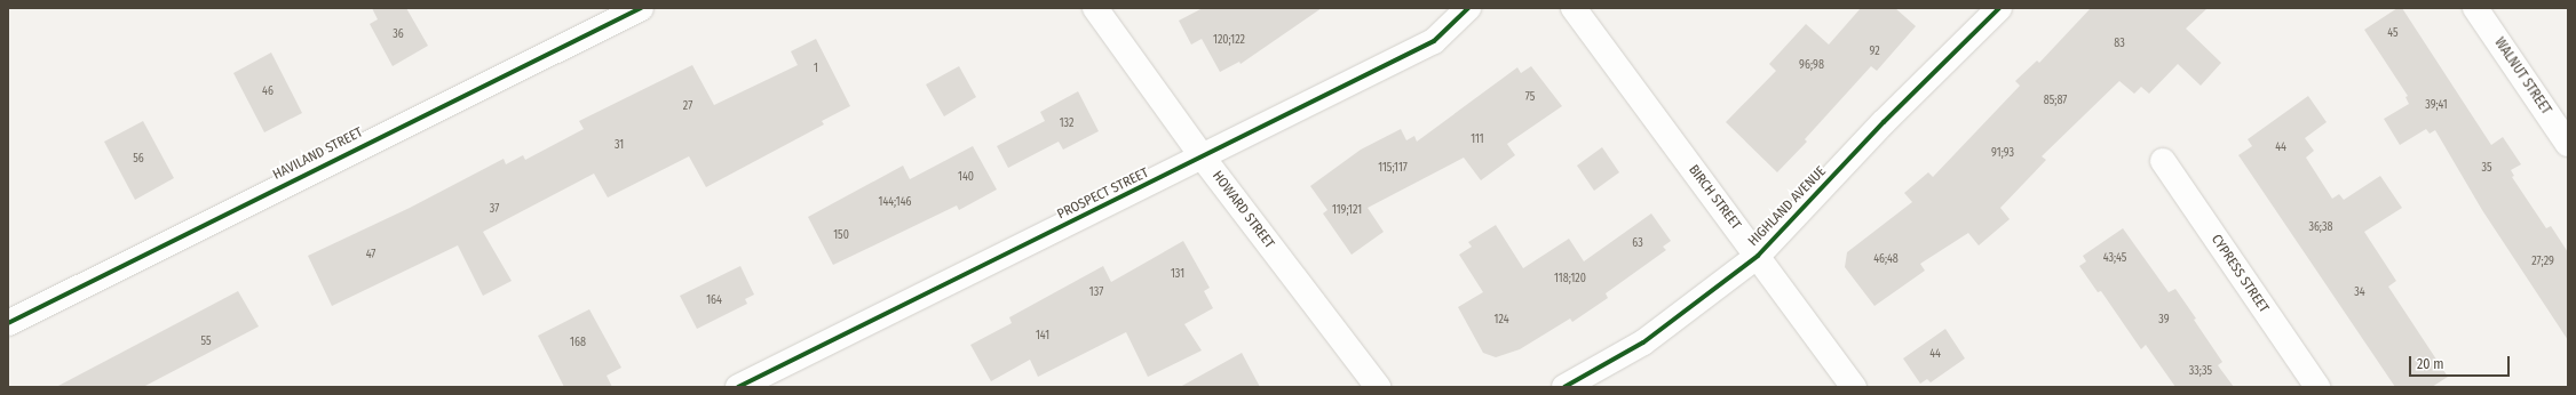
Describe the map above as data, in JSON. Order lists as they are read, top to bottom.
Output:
{
  "streets": {
    "street": [
      "WALNUT STREET",
      "HAVILAND STREET",
      "PROSPECT STREET",
      "BIRCH STREET",
      "HIGHLAND AVENUE",
      "HOWARD STREET",
      "CYPRESS STREET"
    ]
  },
  "crossings": [
    ["PROSPECT STREET", "HOWARD STREET"],
    ["BIRCH STREET", "HIGHLAND AVENUE"]
  ],
  "house_numbers": [
    "45",
    "36",
    "120;122",
    "83",
    "92",
    "96;98",
    "1",
    "46",
    "75",
    "85;87",
    "39;41",
    "27",
    "132",
    "111",
    "31",
    "44",
    "91;93",
    "56",
    "115;117",
    "35",
    "140",
    "144;146",
    "37",
    "119;121",
    "36;38",
    "150",
    "63",
    "47",
    "43;45",
    "46;48",
    "27;29",
    "131",
    "118;120",
    "137",
    "34",
    "164",
    "124",
    "39",
    "141",
    "55",
    "168",
    "44",
    "33;35"
  ],
  "scale_bar": "20 m"
}
